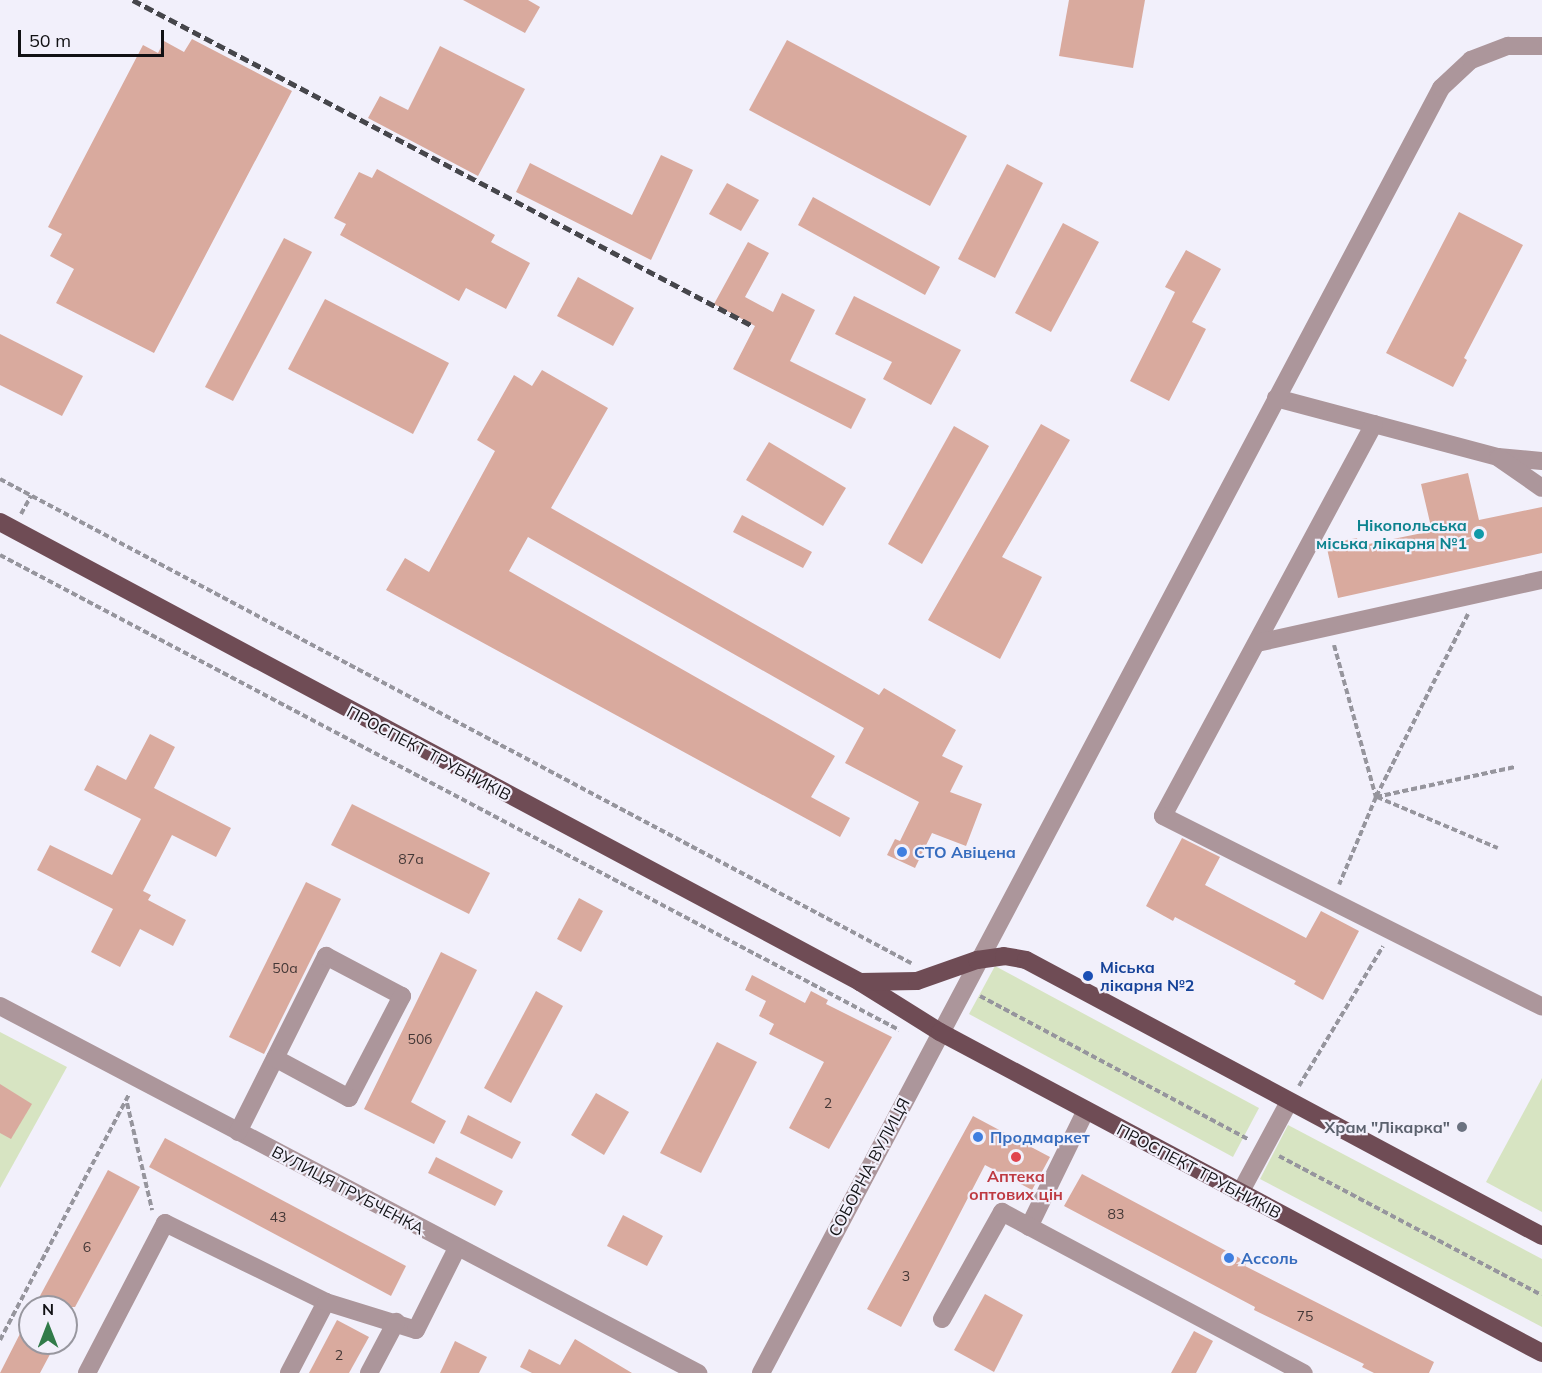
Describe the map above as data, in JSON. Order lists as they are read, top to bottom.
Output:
{
  "streets": {
    "main road": ["ПРОСПЕКТ ТРУБНИКІВ"],
    "street": ["СОБОРНА ВУЛИЦЯ", "ВУЛИЦЯ ТРУБЧЕНКА"]
  },
  "crossings": [
    ["ПРОСПЕКТ ТРУБНИКІВ", "СОБОРНА ВУЛИЦЯ"]
  ],
  "places": [
    "Нікопольська міська лікарня №1",
    "СТО Авіцена",
    "Міська лікарня №2",
    "Храм \"Лікарка\"",
    "Продмаркет",
    "Аптека оптових цін",
    "Ассоль"
  ],
  "house_numbers": [
    "87а",
    "50а",
    "50б",
    "2",
    "83",
    "43",
    "6",
    "3",
    "75",
    "2"
  ],
  "scale_bar": "50 m",
  "north": "top"
}
